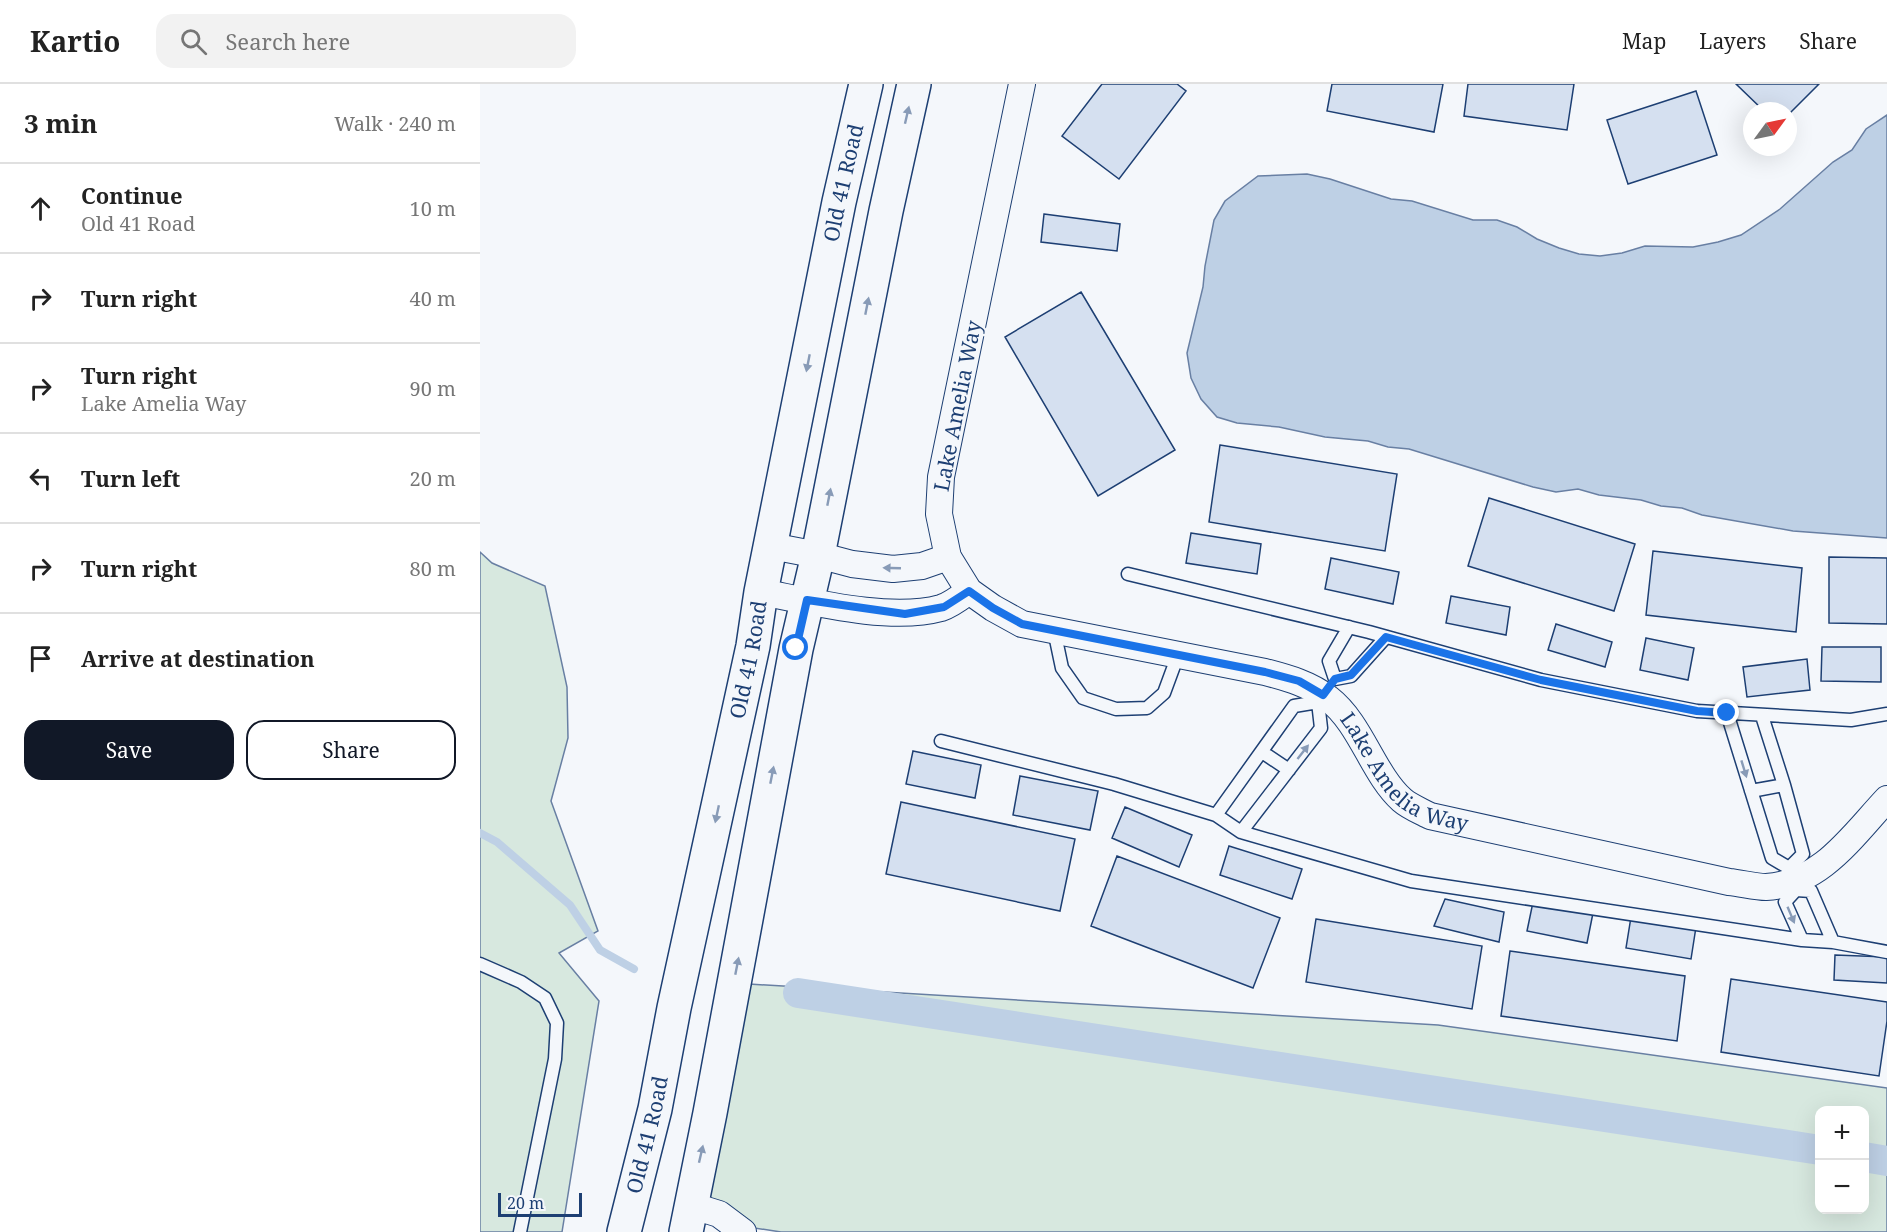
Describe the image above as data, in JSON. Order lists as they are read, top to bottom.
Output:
{
  "streets": {
    "street": ["Old 41 Road", "Lake Amelia Way"]
  },
  "scale_bar": "20 m",
  "north": "top right",
  "page": {
    "header": "Kartio",
    "search": "Search here",
    "nav": ["Map", "Layers", "Share"],
    "heading": ["3 min", "Walk · 240 m"],
    "list": [
      ["Continue", "Old 41 Road", "10 m"],
      ["Turn right", "40 m"],
      ["Turn right", "Lake Amelia Way", "90 m"],
      ["Turn left", "20 m"],
      ["Turn right", "80 m"],
      "Arrive at destination"
    ],
    "buttons": ["Save", "Share"],
    "map_buttons": ["+", "−"],
    "scale": "20 m"
  }
}
